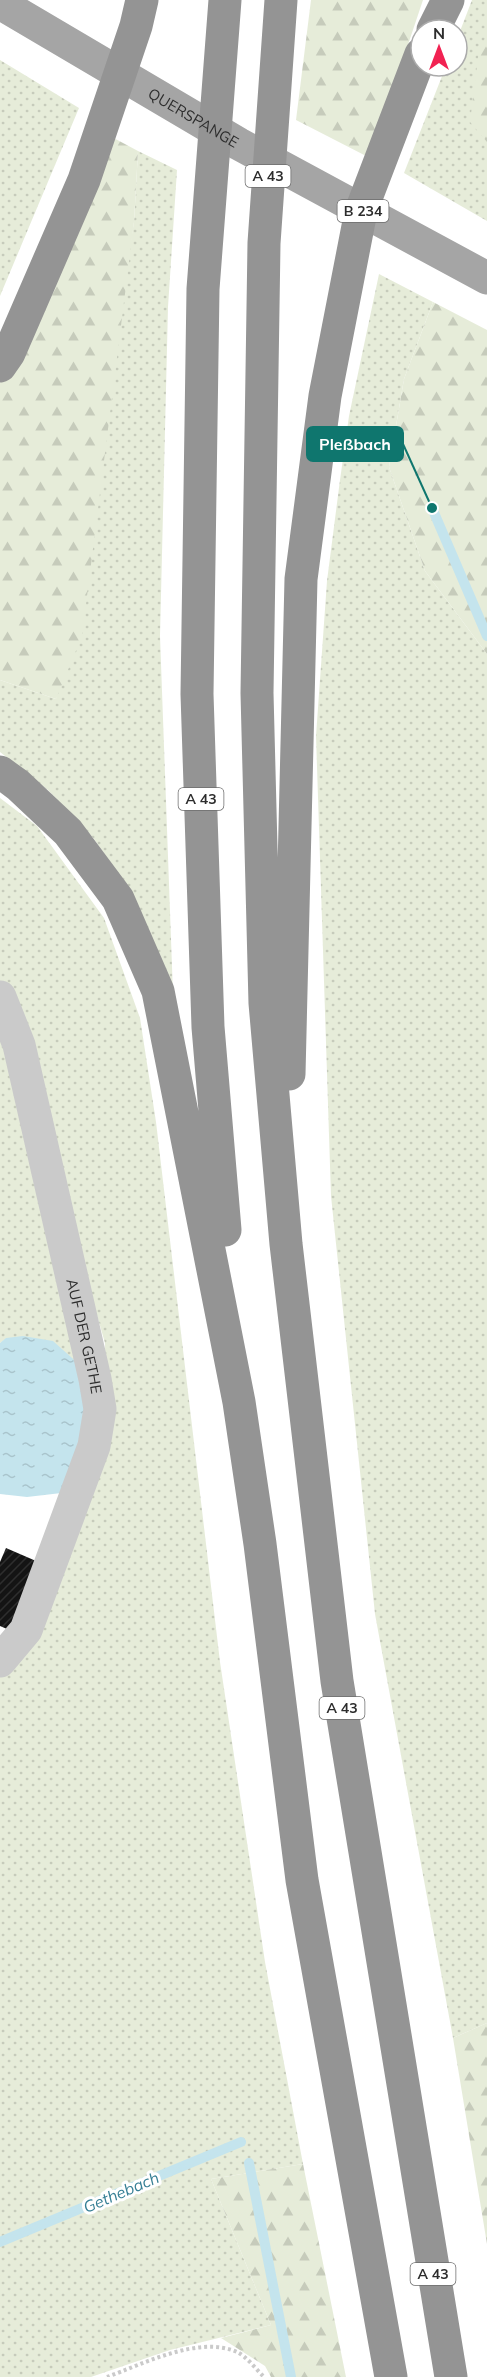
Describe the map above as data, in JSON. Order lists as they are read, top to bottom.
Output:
{
  "streets": {
    "highway": ["A 43"],
    "main road": ["QUERSPANGE", "B 234"],
    "street": ["AUF DER GETHE"]
  },
  "water": ["Gethebach"],
  "places": ["Pleßbach"],
  "north": "top"
}
